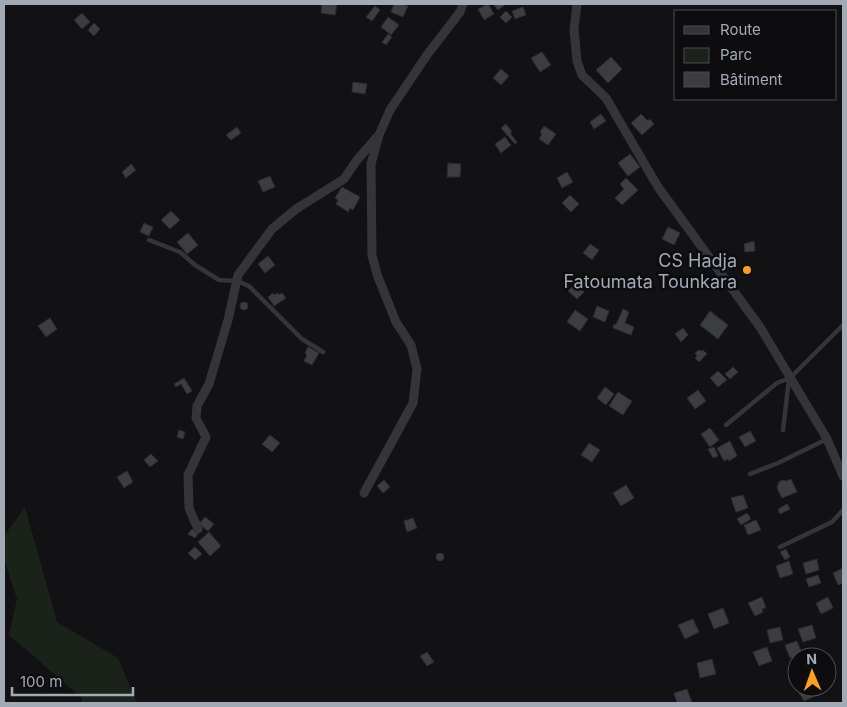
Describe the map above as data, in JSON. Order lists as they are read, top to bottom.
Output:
{
  "places": ["CS Hadja Fatoumata Tounkara"],
  "legend": ["Route", "Parc", "Bâtiment"],
  "scale_bar": "100 m",
  "north": "top"
}
